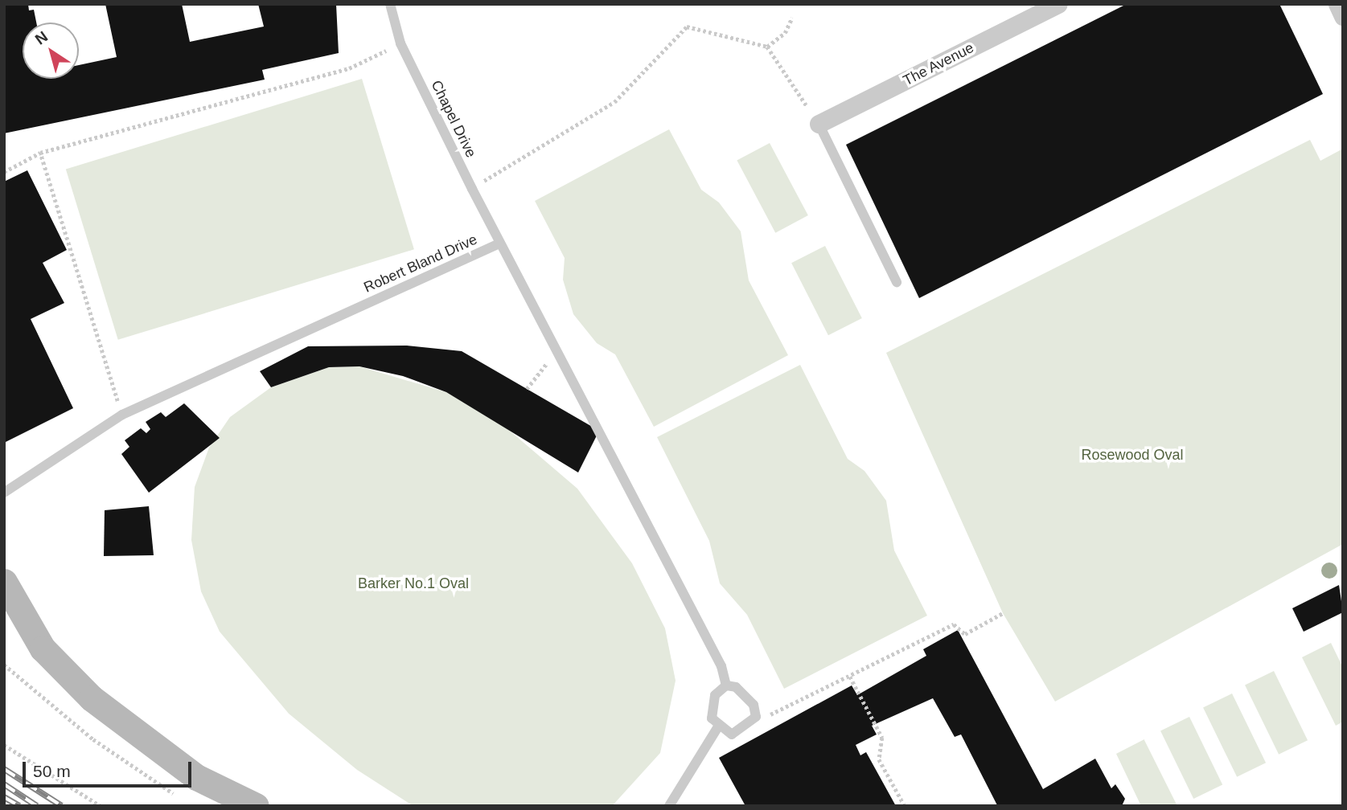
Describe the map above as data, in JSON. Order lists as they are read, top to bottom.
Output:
{
  "streets": {
    "street": ["The Avenue"],
    "lane": ["Chapel Drive", "Robert Bland Drive"]
  },
  "crossings": [
    ["Chapel Drive", "Robert Bland Drive"]
  ],
  "parks": ["Rosewood Oval", "Barker No.1 Oval"],
  "scale_bar": "50 m",
  "north": "top left"
}
